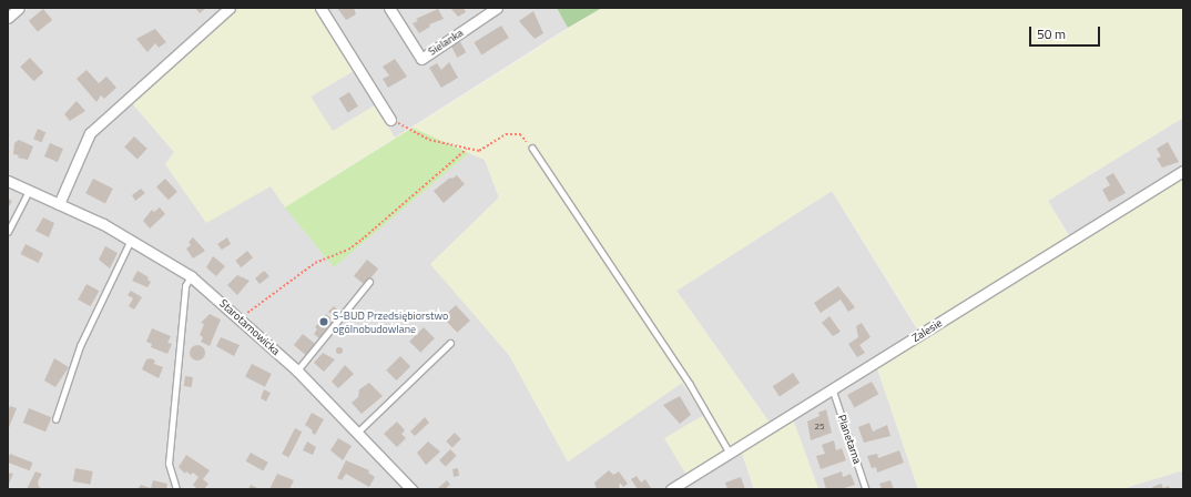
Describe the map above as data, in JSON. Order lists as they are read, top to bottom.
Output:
{
  "streets": {
    "street": ["Sielanka", "Starotarnowicka", "Zalesie"],
    "lane": ["Planetarna"]
  },
  "crossings": [
    ["Zalesie", "Planetarna"]
  ],
  "places": ["S-BUD Przedsiębiorstwo ogólnobudowlane"],
  "house_numbers": ["25"],
  "scale_bar": "50 m"
}
